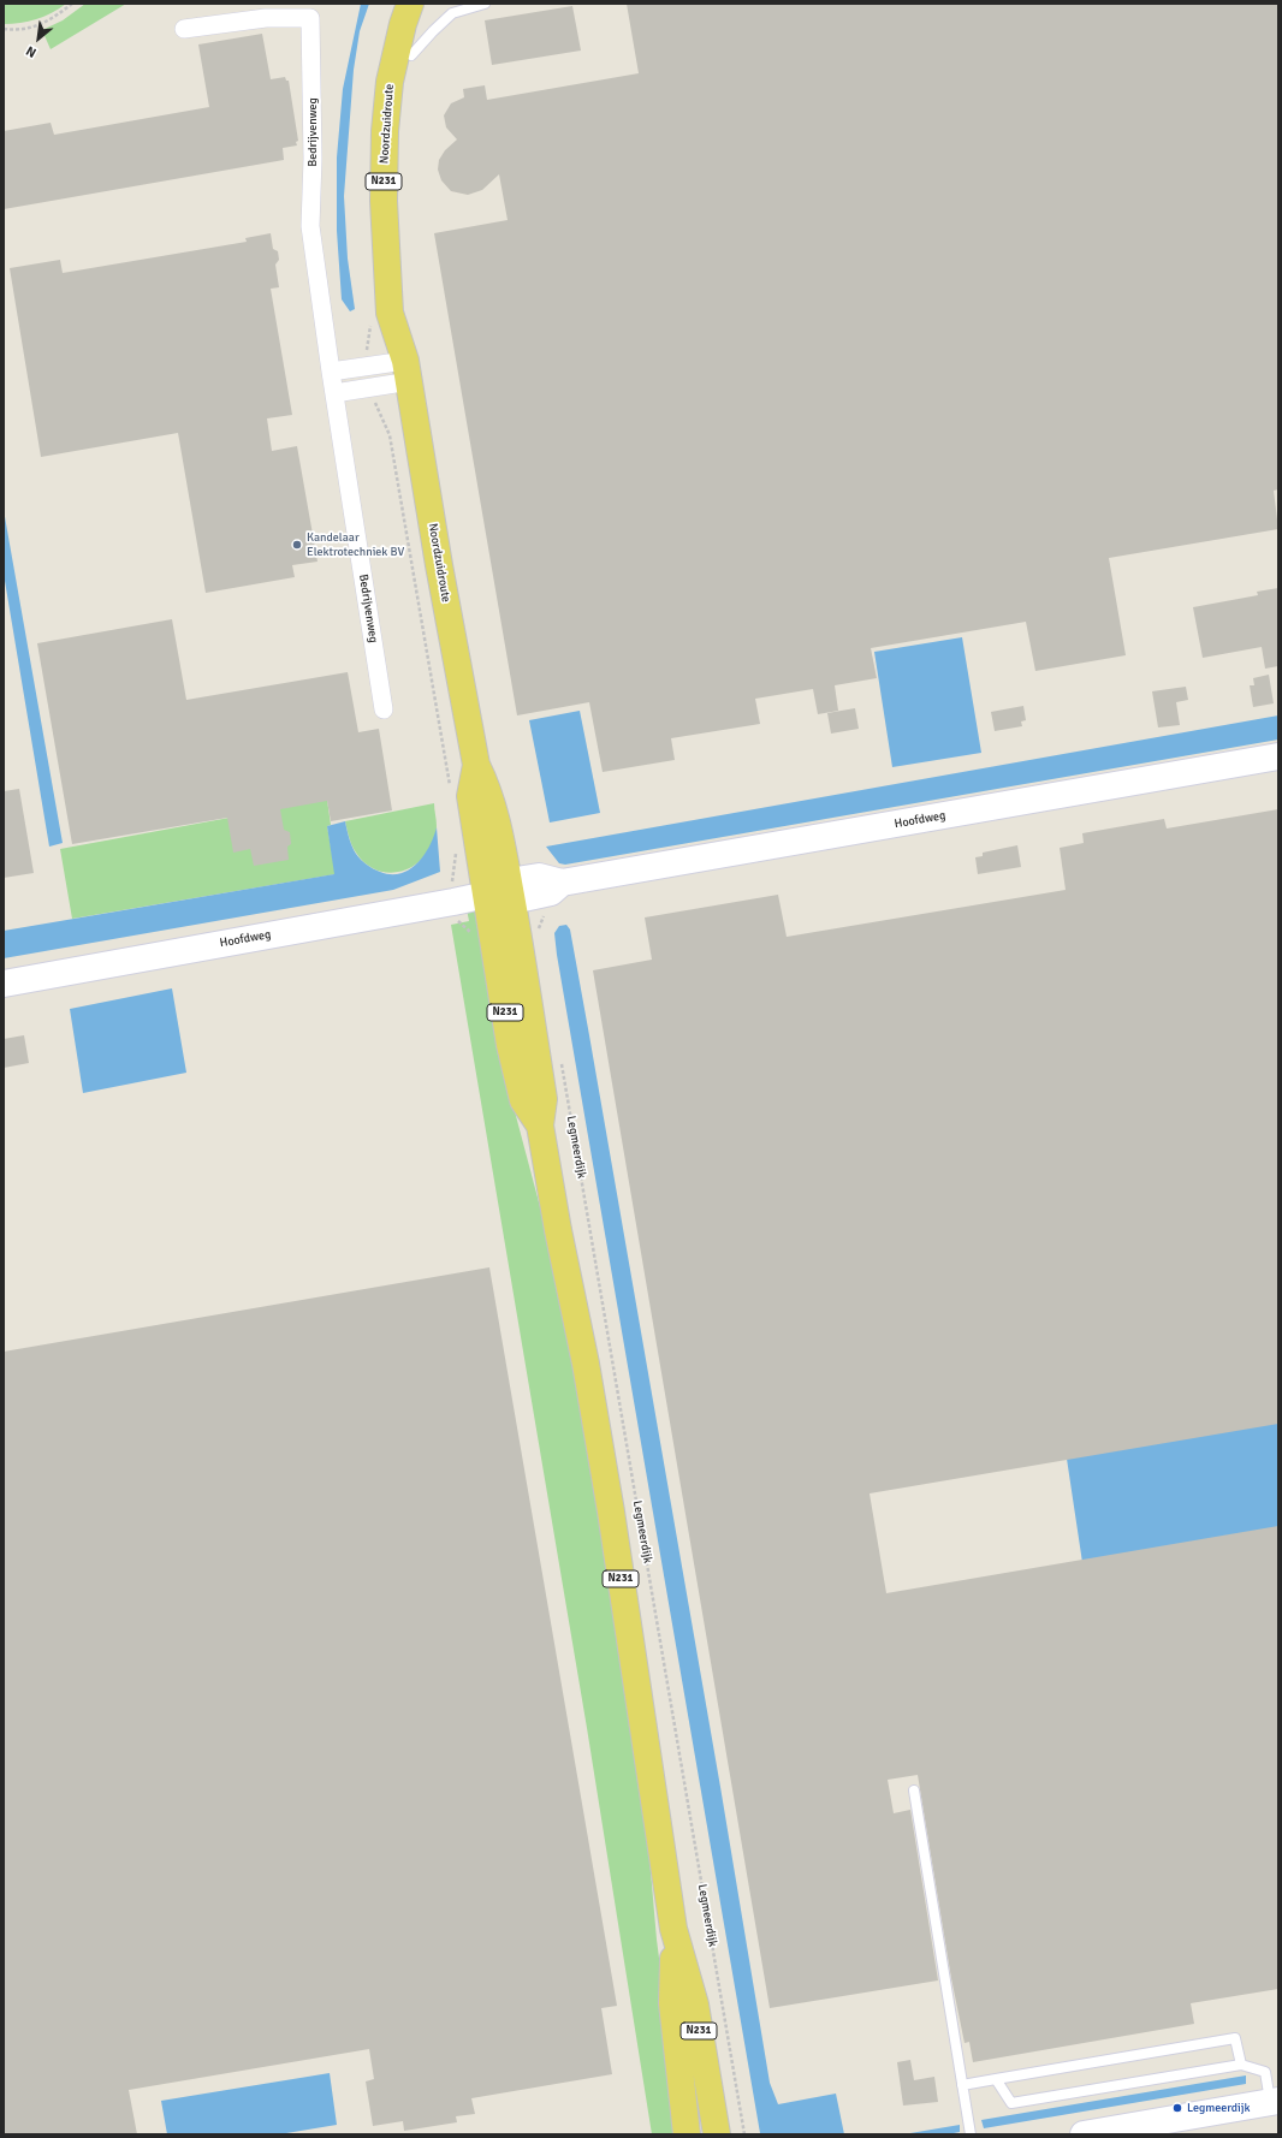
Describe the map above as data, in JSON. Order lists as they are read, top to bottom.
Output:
{
  "streets": {
    "main road": ["Noordzuidroute", "N231", "Hoofdweg"],
    "street": ["Bedrijvenweg"],
    "path": ["Legmeerdijk"]
  },
  "crossings": [
    ["Noordzuidroute", "N231"],
    ["Noordzuidroute", "Hoofdweg"],
    ["N231", "Hoofdweg"]
  ],
  "places": ["Kandelaar Elektrotechniek BV", "Legmeerdijk"],
  "north": "bottom left"
}
